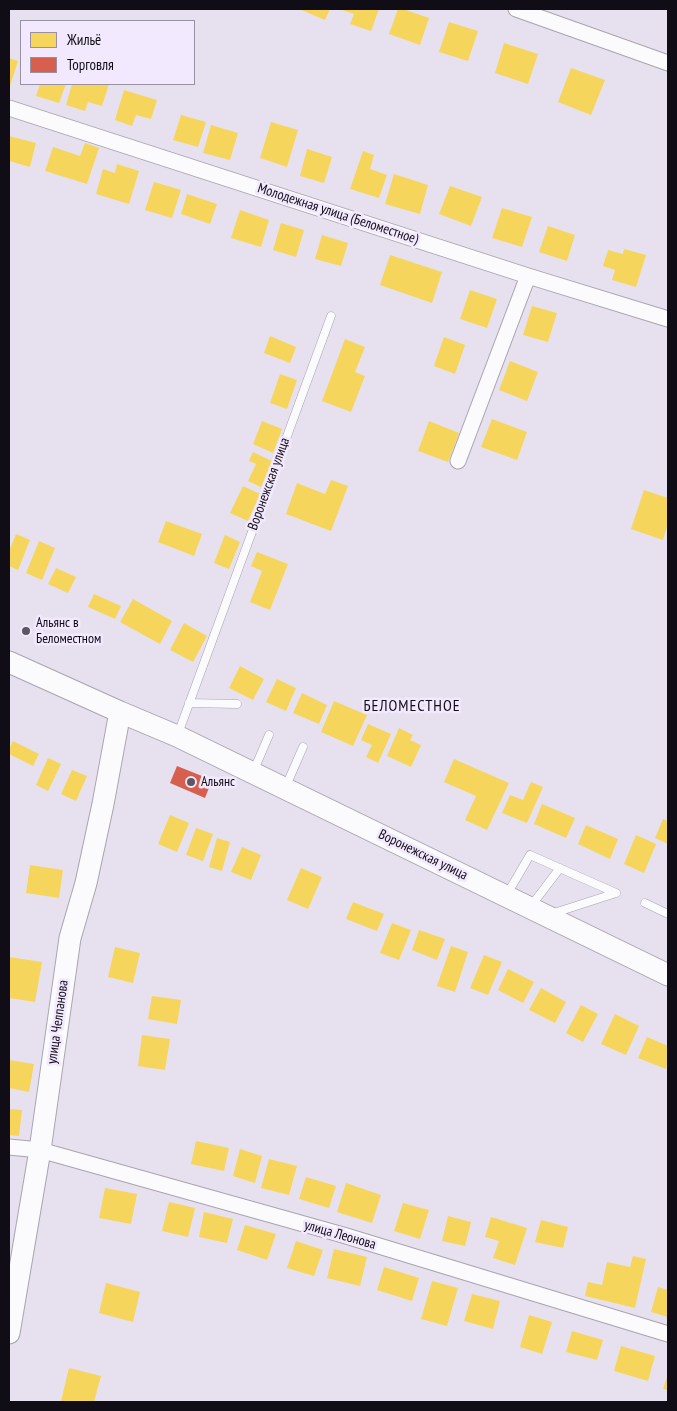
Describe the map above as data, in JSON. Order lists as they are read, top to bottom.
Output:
{
  "streets": {
    "street": [
      "Молодежная улица (Беломестное)",
      "Воронежская улица",
      "улица Челпанова",
      "улица Леонова"
    ]
  },
  "crossings": [
    ["Воронежская улица", "улица Челпанова"],
    ["улица Челпанова", "улица Леонова"]
  ],
  "districts": ["БЕЛОМЕСТНОЕ"],
  "places": ["Альянс в Беломестном", "Альянс"],
  "legend": ["Жильё", "Торговля"]
}
